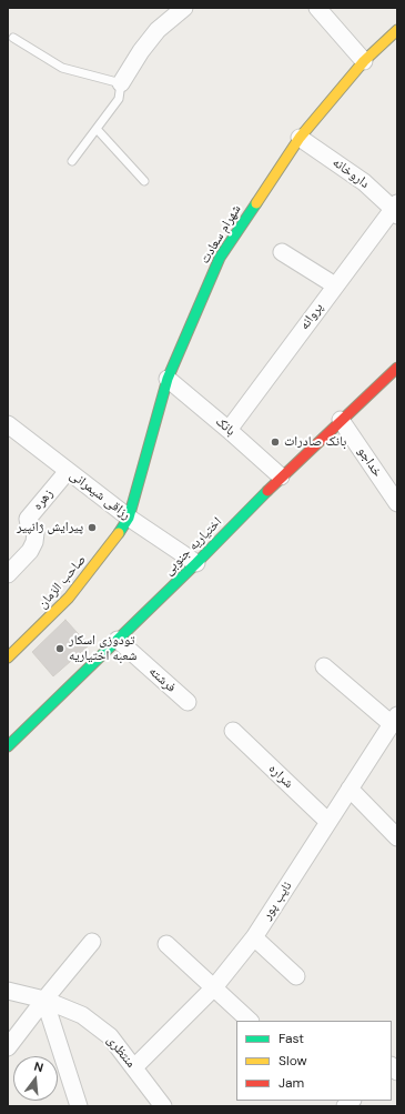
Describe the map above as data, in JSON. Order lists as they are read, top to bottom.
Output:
{
  "streets": {
    "street": [
      "داروخانه",
      "شهرام سعادت",
      "پروانه",
      "بانک",
      "خداجو",
      "رزاقی شیمرانی",
      "زهره",
      "اختیاریه جنوبی",
      "صاحب الزمان",
      "فرشته",
      "شراره",
      "نایب پور",
      "منتظری"
    ]
  },
  "crossings": [
    ["داروخانه", "شهرام سعادت"],
    ["داروخانه", "پروانه"],
    ["شهرام سعادت", "بانک"],
    ["شهرام سعادت", "رزاقی شیمرانی"],
    ["شهرام سعادت", "صاحب الزمان"],
    ["پروانه", "بانک"],
    ["بانک", "اختیاریه جنوبی"],
    ["خداجو", "اختیاریه جنوبی"],
    ["رزاقی شیمرانی", "زهره"],
    ["رزاقی شیمرانی", "اختیاریه جنوبی"],
    ["رزاقی شیمرانی", "صاحب الزمان"],
    ["اختیاریه جنوبی", "فرشته"],
    ["شراره", "نایب پور"],
    ["نایب پور", "منتظری"]
  ],
  "places": ["بانک صادرات", "پیرایش ژانپیر", "تودوزی اسکار شعبه اختیاریه"],
  "legend": ["Fast", "Slow", "Jam"],
  "north": "top"
}
